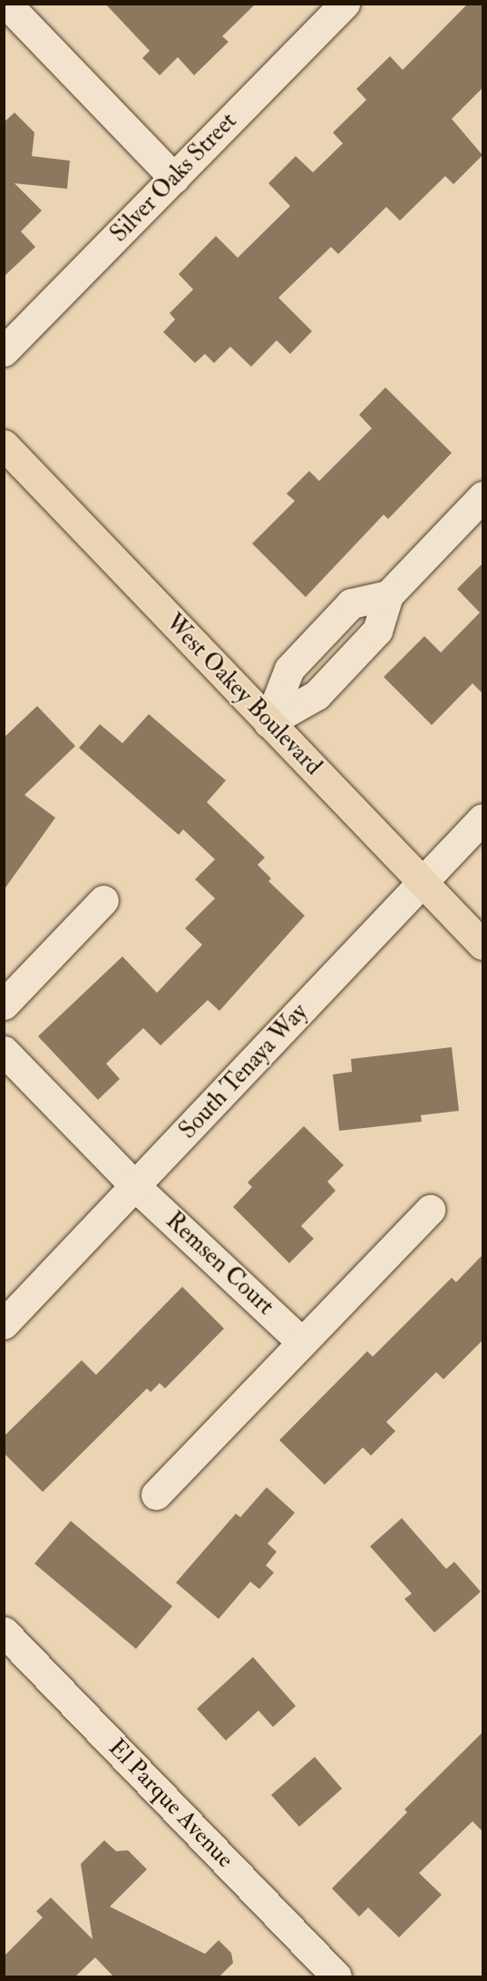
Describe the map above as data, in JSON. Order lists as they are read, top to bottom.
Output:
{
  "streets": {
    "main road": ["West Oakey Boulevard"],
    "street": [
      "Silver Oaks Street",
      "South Tenaya Way",
      "Remsen Court",
      "El Parque Avenue"
    ]
  },
  "crossings": [
    ["West Oakey Boulevard", "South Tenaya Way"],
    ["South Tenaya Way", "Remsen Court"]
  ]
}
